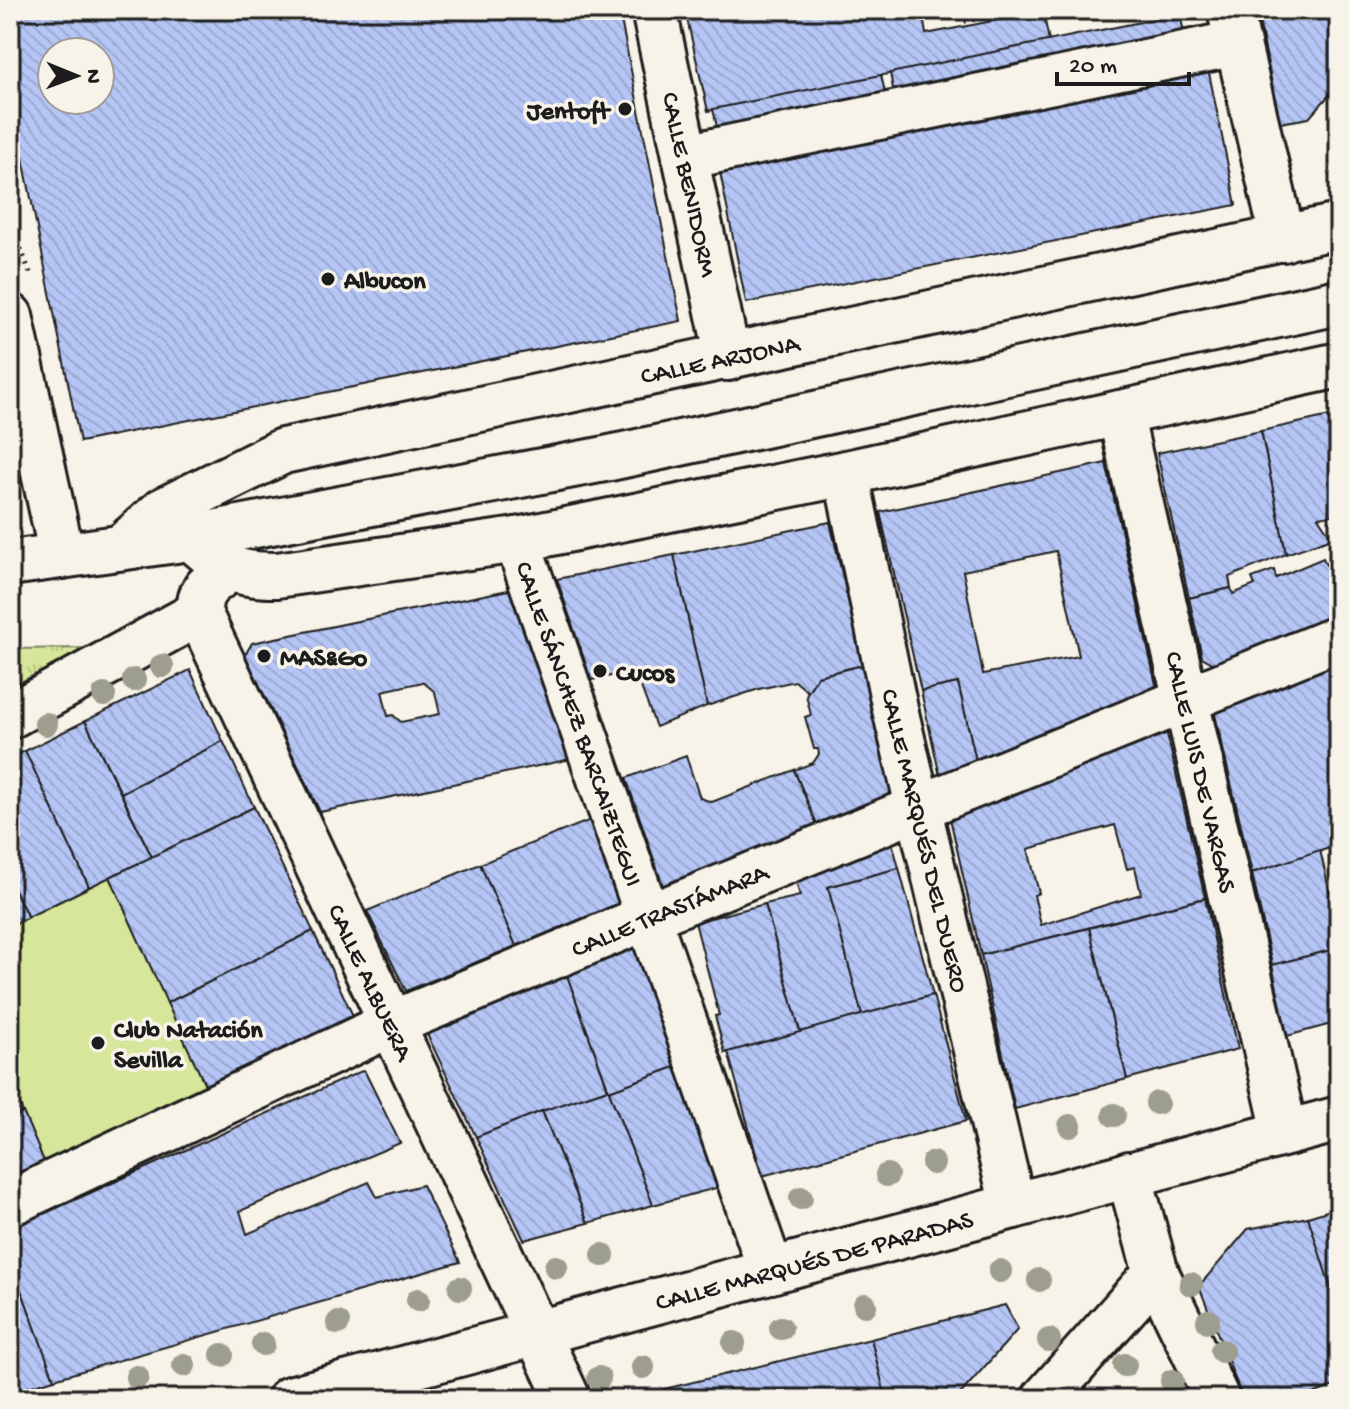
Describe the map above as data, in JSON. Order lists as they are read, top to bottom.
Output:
{
  "streets": {
    "street": [
      "CALLE BENIDORM",
      "CALLE ARJONA",
      "CALLE SÁNCHEZ BARCAIZTEGUI",
      "CALLE LUIS DE VARGAS",
      "CALLE MARQUÉS DEL DUERO",
      "CALLE TRASTÁMARA",
      "CALLE ALBUERA",
      "CALLE MARQUÉS DE PARADAS"
    ]
  },
  "crossings": [
    ["CALLE BENIDORM", "CALLE ARJONA"],
    ["CALLE SÁNCHEZ BARCAIZTEGUI", "CALLE TRASTÁMARA"],
    ["CALLE SÁNCHEZ BARCAIZTEGUI", "CALLE MARQUÉS DE PARADAS"],
    ["CALLE LUIS DE VARGAS", "CALLE TRASTÁMARA"],
    ["CALLE LUIS DE VARGAS", "CALLE MARQUÉS DE PARADAS"],
    ["CALLE MARQUÉS DEL DUERO", "CALLE TRASTÁMARA"],
    ["CALLE MARQUÉS DEL DUERO", "CALLE MARQUÉS DE PARADAS"],
    ["CALLE TRASTÁMARA", "CALLE ALBUERA"],
    ["CALLE ALBUERA", "CALLE MARQUÉS DE PARADAS"]
  ],
  "places": [
    "Jentoft",
    "Albucon",
    "MAS&Go",
    "Cucos",
    "Club Natación Sevilla"
  ],
  "scale_bar": "20 m",
  "north": "right"
}
